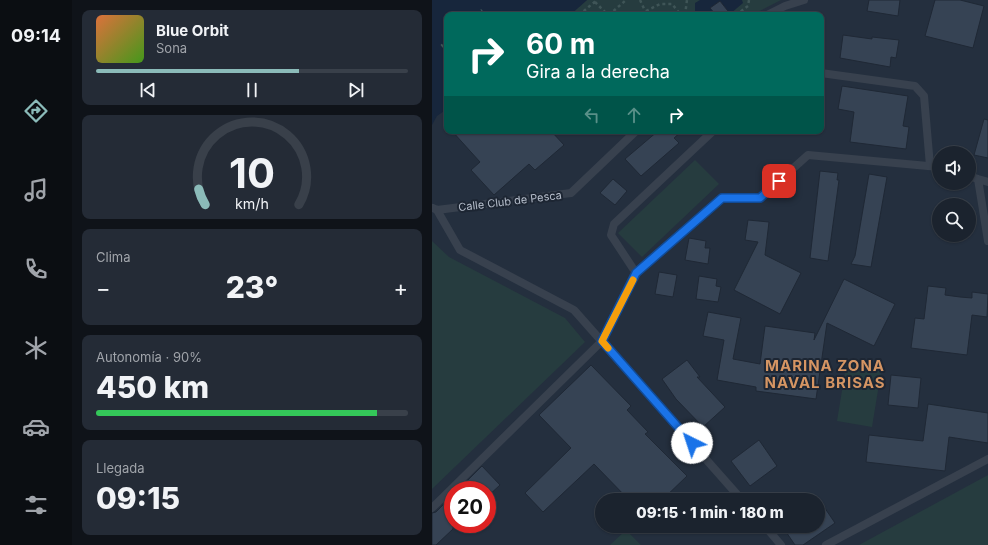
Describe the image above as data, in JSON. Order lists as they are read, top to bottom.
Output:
{
  "streets": {
    "lane": ["Calle Club de Pesca"]
  },
  "districts": ["MARINA ZONA NAVAL BRISAS"],
  "page": {
    "tabs": "09:14",
    "turn": ["60 m", "Gira a la derecha"],
    "song": ["Blue Orbit", "Sona"],
    "tile": [
      "Clima",
      ["Autonomía · 90%", "450 km"],
      ["Llegada", "09:15"]
    ],
    "heat": ["−", "23°", "+"],
    "limit": "20",
    "trip": "09:15 · 1 min · 180 m",
    "gauge": ["10", "km/h"]
  }
}
